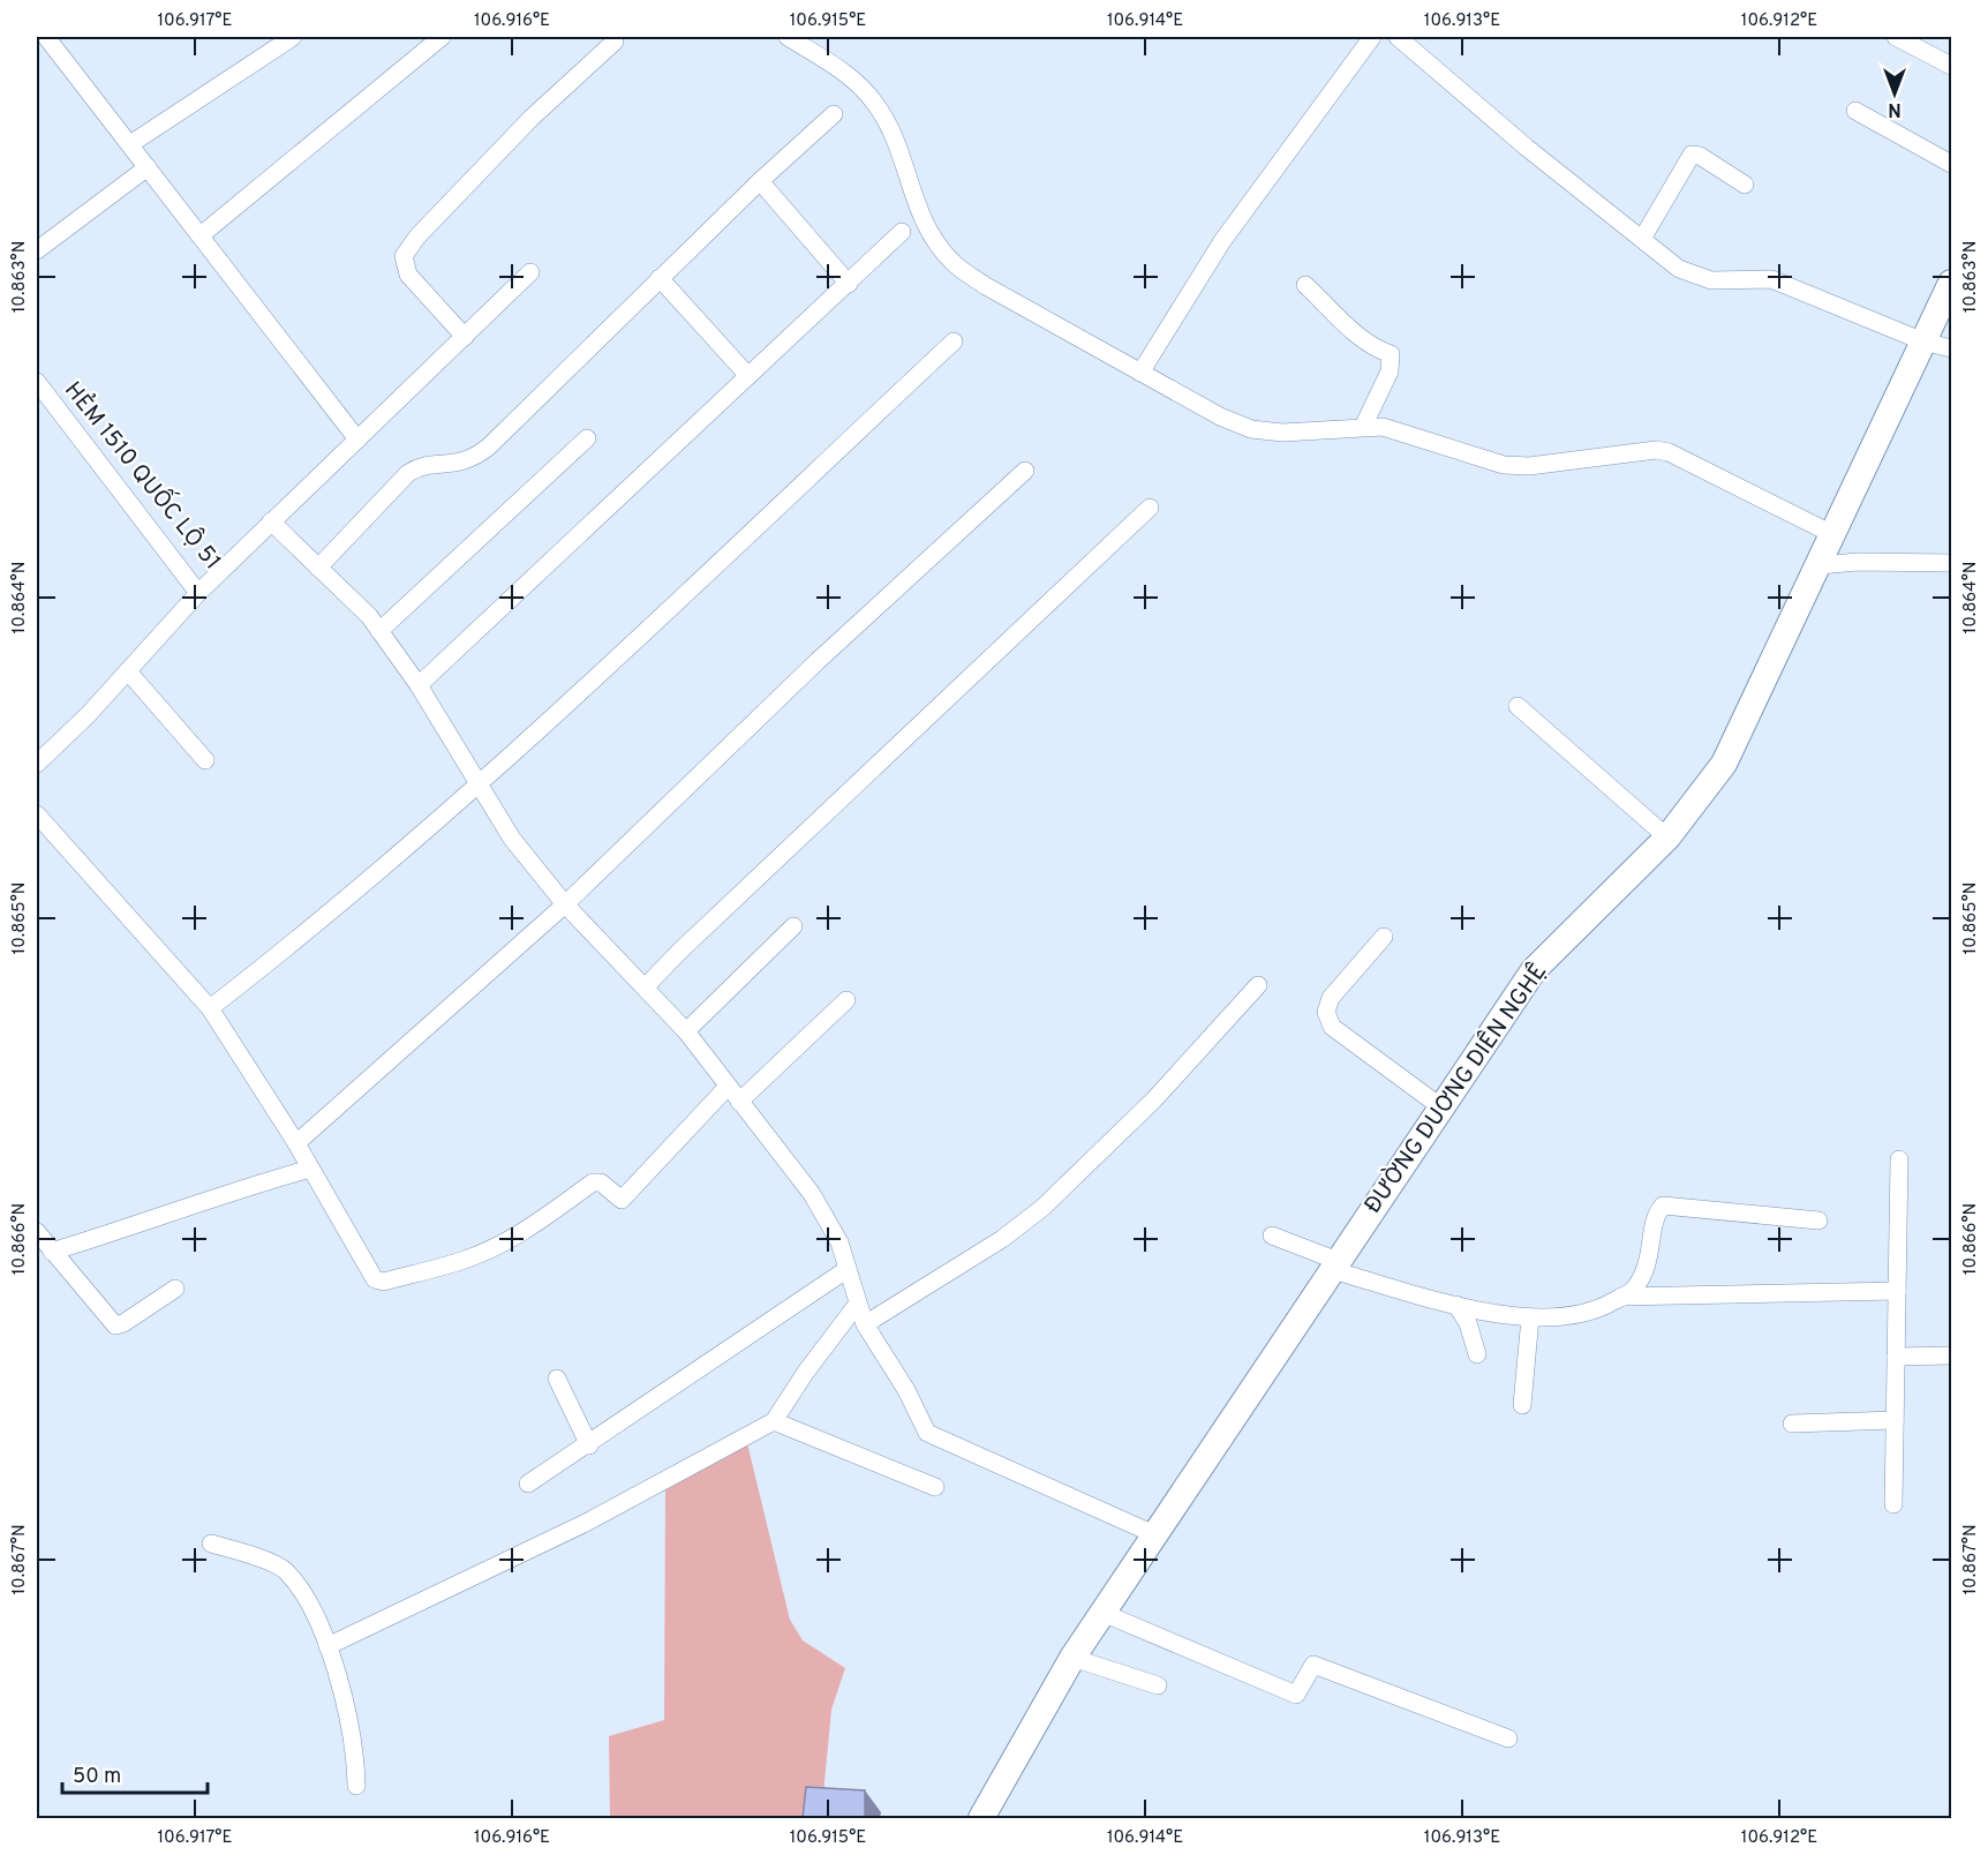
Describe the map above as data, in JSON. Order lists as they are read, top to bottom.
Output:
{
  "streets": {
    "street": ["HẺM 1510 QUỐC LỘ 51", "ĐƯỜNG DUƠNG DIÊN NGHỆ"]
  },
  "scale_bar": "50 m",
  "north": "bottom",
  "coordinates": [
    "106.917°E",
    "106.916°E",
    "106.915°E",
    "106.914°E",
    "106.913°E",
    "106.912°E",
    "10.863°N",
    "10.864°N",
    "10.865°N",
    "10.866°N",
    "10.867°N"
  ]
}
